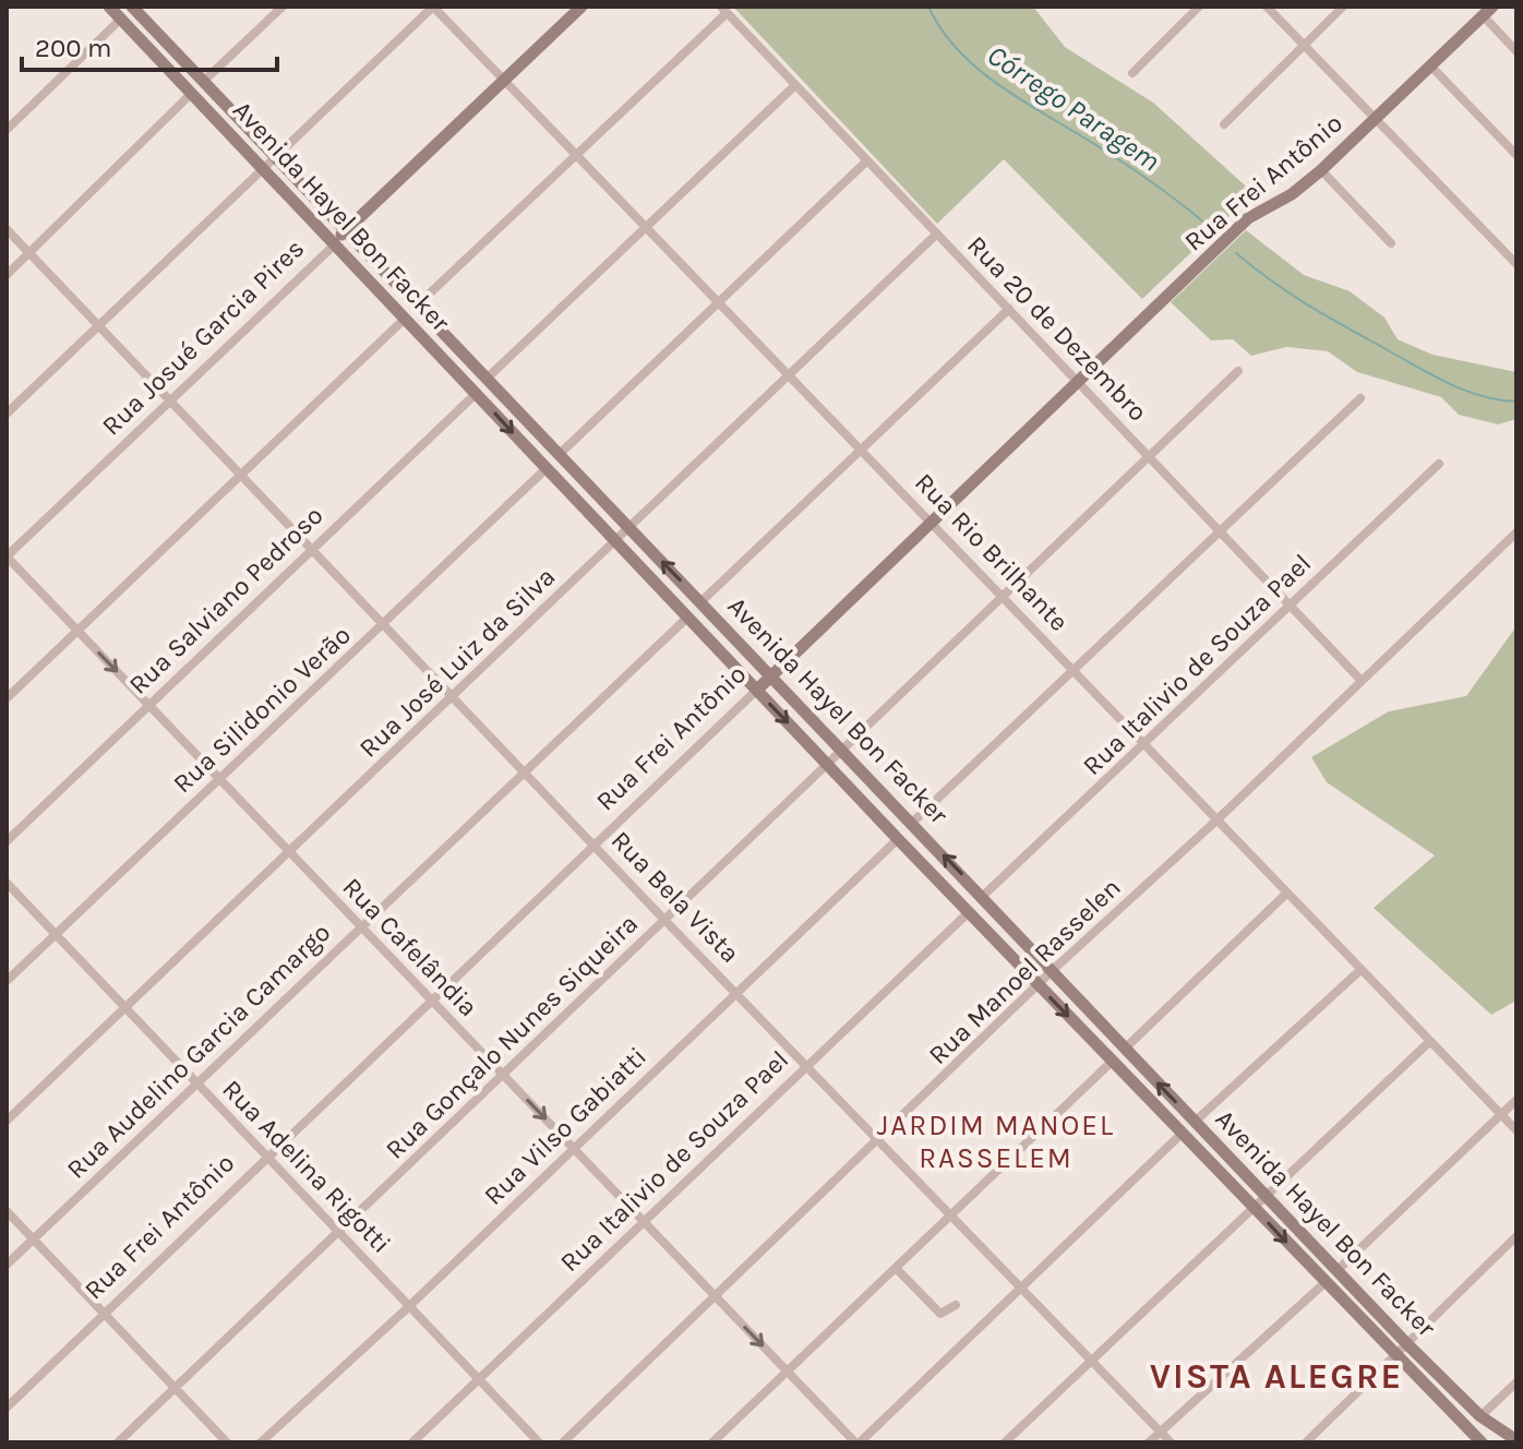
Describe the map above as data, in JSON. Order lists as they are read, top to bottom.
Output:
{
  "streets": {
    "main road": ["Rua Frei Antônio", "Avenida Hayel Bon Facker", "Rua Josué Garcia Pires"],
    "street": [
      "Rua 20 de Dezembro",
      "Rua Rio Brilhante",
      "Rua Salviano Pedroso",
      "Rua José Luiz da Silva",
      "Rua Italivio de Souza Pael",
      "Rua Silidonio Verão",
      "Rua Bela Vista",
      "Rua Cafelândia",
      "Rua Manoel Rasselen",
      "Rua Gonçalo Nunes Siqueira",
      "Rua Audelino Garcia Camargo",
      "Rua Vilso Gabiatti",
      "Rua Adelina Rigotti"
    ]
  },
  "crossings": [
    ["Rua Frei Antônio", "Avenida Hayel Bon Facker"],
    ["Rua Frei Antônio", "Rua 20 de Dezembro"],
    ["Rua Frei Antônio", "Rua Rio Brilhante"],
    ["Rua Frei Antônio", "Rua Bela Vista"],
    ["Rua Frei Antônio", "Rua Cafelândia"],
    ["Rua Frei Antônio", "Rua Adelina Rigotti"],
    ["Avenida Hayel Bon Facker", "Rua Josué Garcia Pires"],
    ["Avenida Hayel Bon Facker", "Rua Salviano Pedroso"],
    ["Avenida Hayel Bon Facker", "Rua José Luiz da Silva"],
    ["Avenida Hayel Bon Facker", "Rua Italivio de Souza Pael"],
    ["Avenida Hayel Bon Facker", "Rua Silidonio Verão"],
    ["Avenida Hayel Bon Facker", "Rua Manoel Rasselen"],
    ["Avenida Hayel Bon Facker", "Rua Gonçalo Nunes Siqueira"],
    ["Avenida Hayel Bon Facker", "Rua Audelino Garcia Camargo"],
    ["Avenida Hayel Bon Facker", "Rua Vilso Gabiatti"],
    ["Rua 20 de Dezembro", "Rua José Luiz da Silva"],
    ["Rua 20 de Dezembro", "Rua Italivio de Souza Pael"],
    ["Rua 20 de Dezembro", "Rua Manoel Rasselen"],
    ["Rua 20 de Dezembro", "Rua Gonçalo Nunes Siqueira"],
    ["Rua Josué Garcia Pires", "Rua Rio Brilhante"],
    ["Rua Josué Garcia Pires", "Rua Bela Vista"],
    ["Rua Josué Garcia Pires", "Rua Cafelândia"],
    ["Rua Rio Brilhante", "Rua José Luiz da Silva"],
    ["Rua Rio Brilhante", "Rua Italivio de Souza Pael"],
    ["Rua Rio Brilhante", "Rua Manoel Rasselen"],
    ["Rua Rio Brilhante", "Rua Gonçalo Nunes Siqueira"],
    ["Rua Salviano Pedroso", "Rua Bela Vista"],
    ["Rua Salviano Pedroso", "Rua Cafelândia"],
    ["Rua José Luiz da Silva", "Rua Bela Vista"],
    ["Rua José Luiz da Silva", "Rua Cafelândia"],
    ["Rua José Luiz da Silva", "Rua Adelina Rigotti"],
    ["Rua Italivio de Souza Pael", "Rua Bela Vista"],
    ["Rua Italivio de Souza Pael", "Rua Cafelândia"],
    ["Rua Italivio de Souza Pael", "Rua Adelina Rigotti"],
    ["Rua Silidonio Verão", "Rua Bela Vista"],
    ["Rua Silidonio Verão", "Rua Cafelândia"],
    ["Rua Silidonio Verão", "Rua Adelina Rigotti"],
    ["Rua Bela Vista", "Rua Manoel Rasselen"],
    ["Rua Bela Vista", "Rua Gonçalo Nunes Siqueira"],
    ["Rua Bela Vista", "Rua Audelino Garcia Camargo"],
    ["Rua Bela Vista", "Rua Vilso Gabiatti"],
    ["Rua Cafelândia", "Rua Manoel Rasselen"],
    ["Rua Cafelândia", "Rua Gonçalo Nunes Siqueira"],
    ["Rua Cafelândia", "Rua Audelino Garcia Camargo"],
    ["Rua Cafelândia", "Rua Vilso Gabiatti"],
    ["Rua Gonçalo Nunes Siqueira", "Rua Adelina Rigotti"],
    ["Rua Audelino Garcia Camargo", "Rua Adelina Rigotti"],
    ["Rua Vilso Gabiatti", "Rua Adelina Rigotti"]
  ],
  "districts": ["JARDIM MANOEL RASSELEM", "VISTA ALEGRE"],
  "water": ["Córrego Paragem"],
  "scale_bar": "200 m"
}
